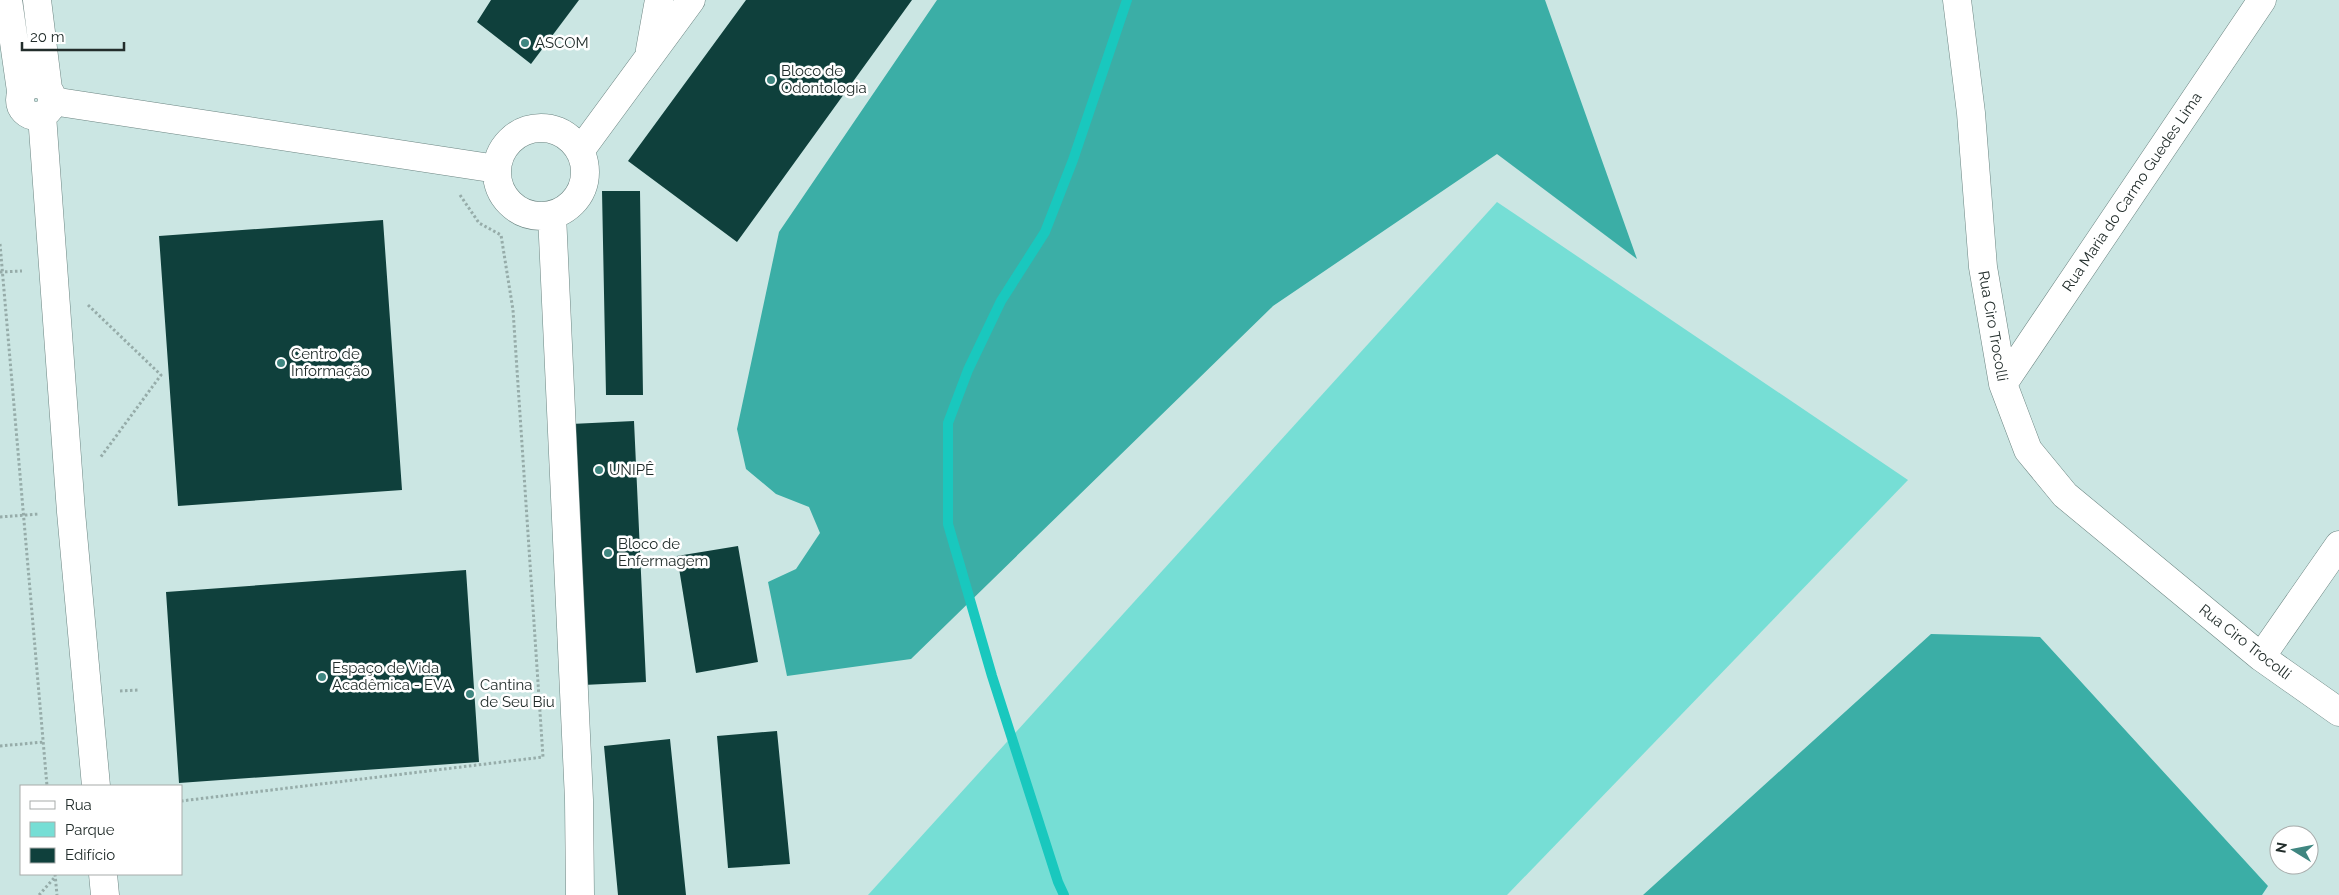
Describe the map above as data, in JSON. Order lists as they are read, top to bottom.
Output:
{
  "streets": {
    "street": ["Rua Maria do Carmo Guedes Lima", "Rua Ciro Trocolli"]
  },
  "crossings": [
    ["Rua Maria do Carmo Guedes Lima", "Rua Ciro Trocolli"]
  ],
  "places": [
    "ASCOM",
    "Bloco de Odontologia",
    "Centro de Informação",
    "UNIPÊ",
    "Bloco de Enfermagem",
    "Espaço de Vida Acadêmica - EVA",
    "Cantina de Seu Biu"
  ],
  "legend": ["Rua", "Parque", "Edifício"],
  "scale_bar": "20 m",
  "north": "left"
}
